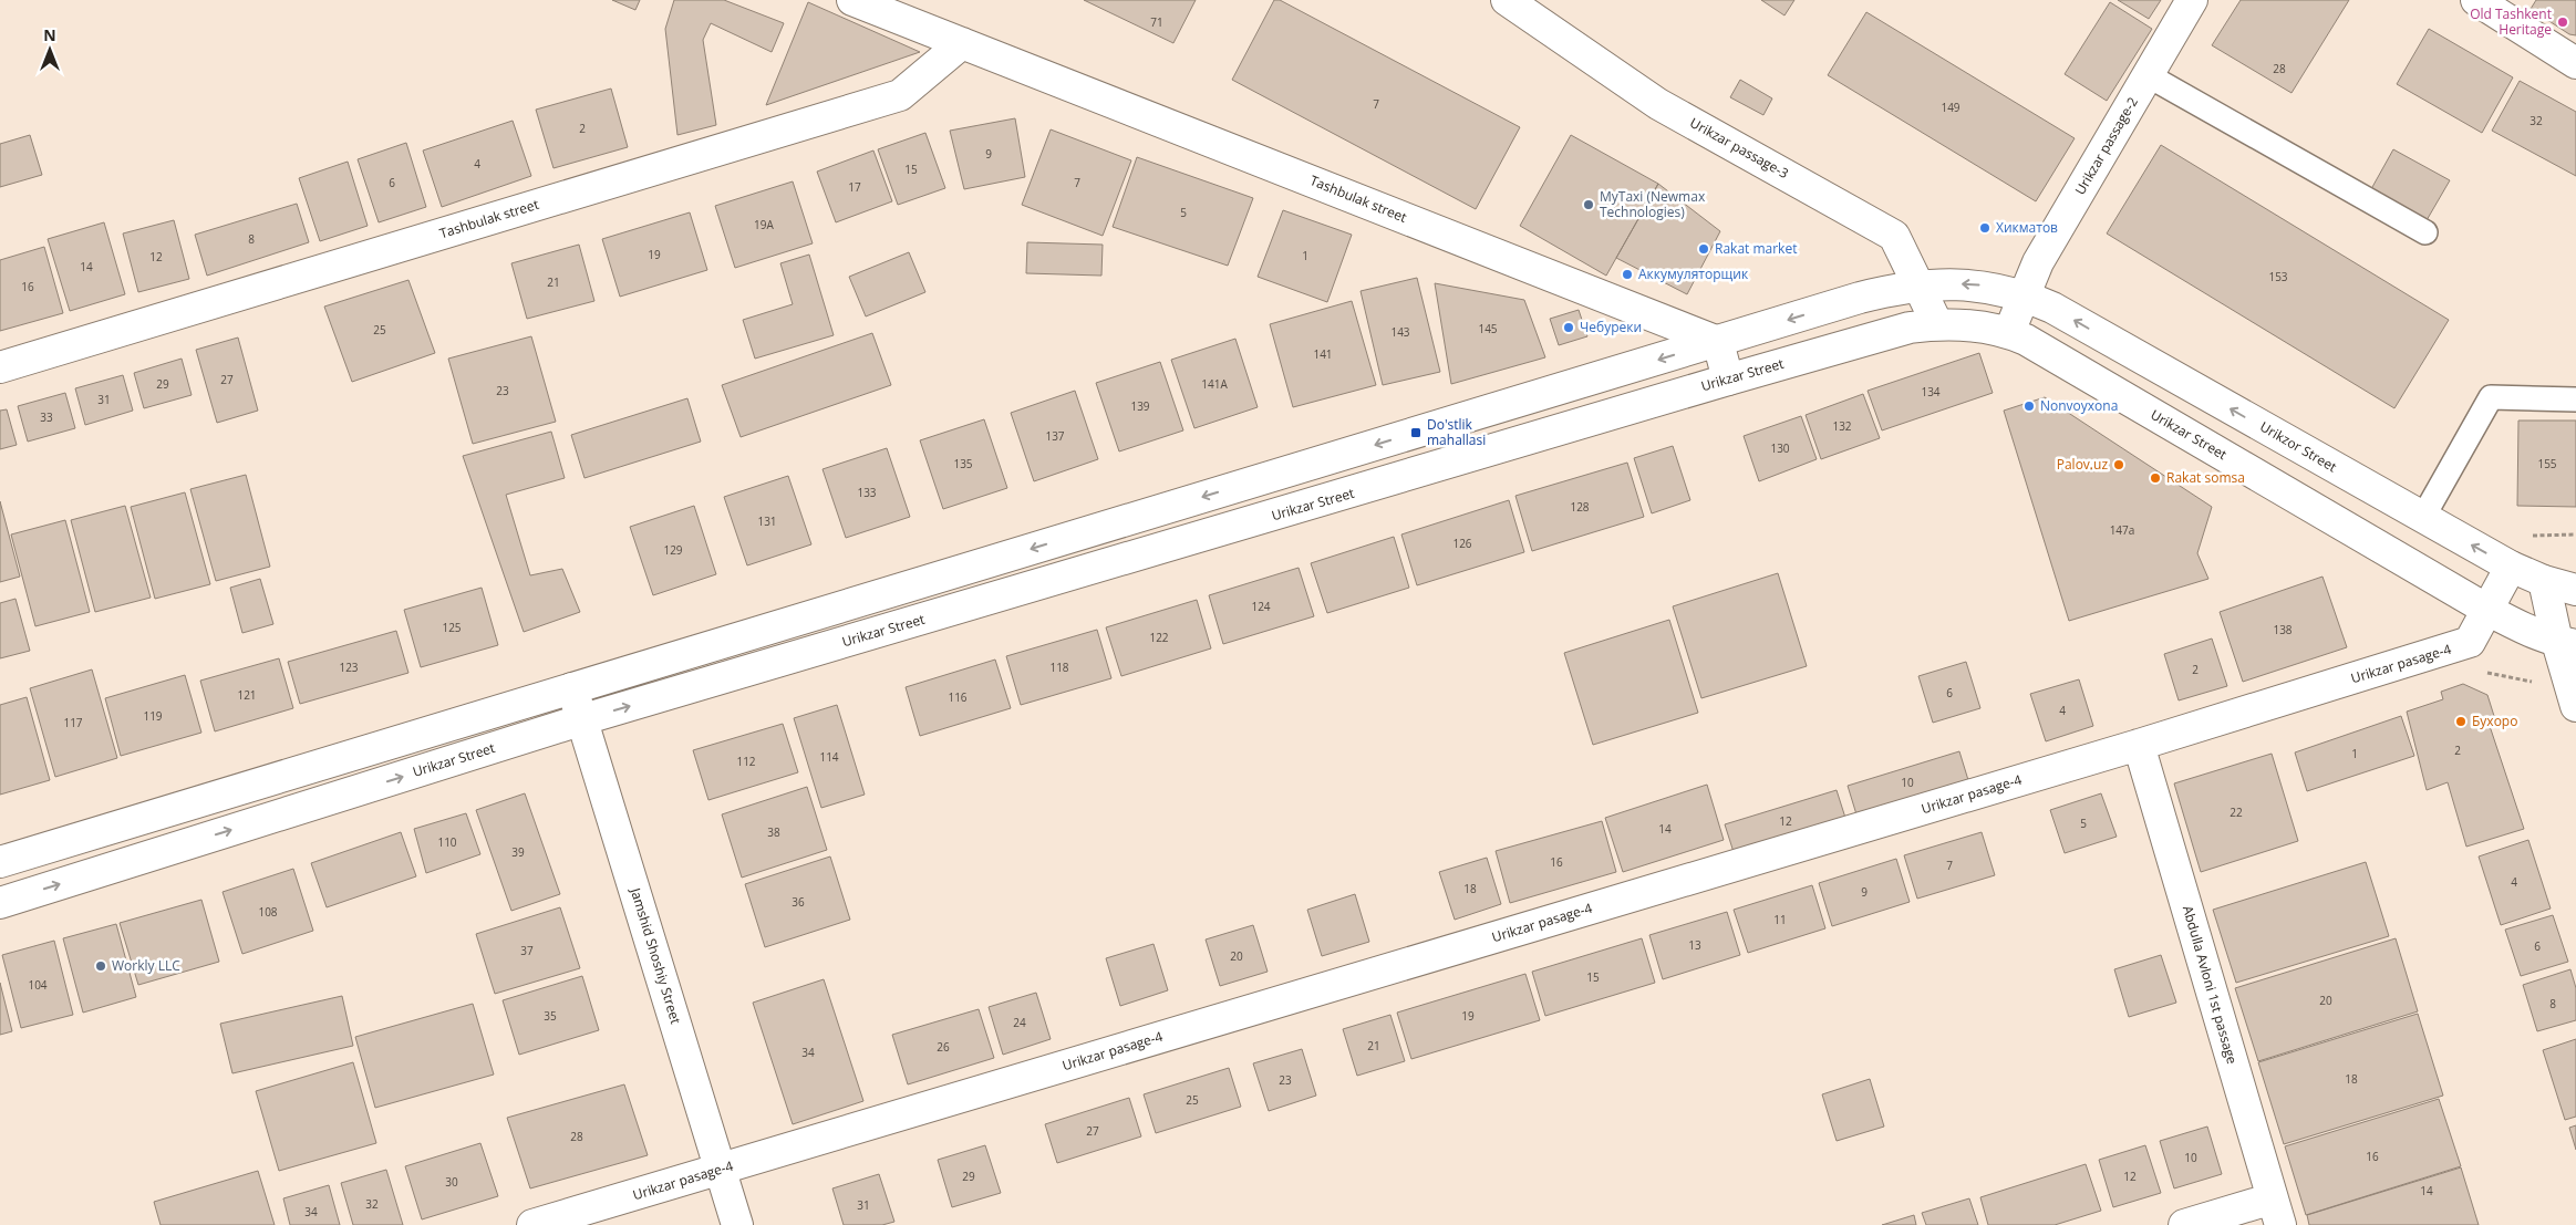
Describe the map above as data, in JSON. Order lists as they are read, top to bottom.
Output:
{
  "streets": {
    "street": [
      "Urikzar passage-2",
      "Urikzar passage-3",
      "Tashbulak street",
      "Urikzar Street",
      "Urikzor Street",
      "Urikzar pasage-4",
      "Jamshid Shoshiy Street",
      "Abdulla Avloni 1st passage"
    ]
  },
  "crossings": [
    ["Urikzar passage-2", "Urikzar Street"],
    ["Urikzar passage-2", "Urikzor Street"],
    ["Urikzar passage-3", "Urikzar Street"],
    ["Urikzar Street", "Urikzar pasage-4"],
    ["Urikzar Street", "Jamshid Shoshiy Street"],
    ["Urikzor Street", "Urikzar pasage-4"],
    ["Urikzar pasage-4", "Jamshid Shoshiy Street"],
    ["Urikzar pasage-4", "Abdulla Avloni 1st passage"]
  ],
  "one_way": ["Urikzor Street"],
  "places": {
    "other": [
      "Old Tashkent Heritage",
      "MyTaxi (Newmax Technologies)",
      "Хикматов",
      "Rakat market",
      "Аккумуляторщик",
      "Чебуреки",
      "Nonvoyxona",
      "Palov.uz",
      "Rakat somsa",
      "Бухоро",
      "Workly LLC"
    ],
    "transit": ["Do'stlik mahallasi"]
  },
  "house_numbers": [
    "71",
    "28",
    "7",
    "149",
    "32",
    "2",
    "9",
    "4",
    "15",
    "6",
    "7",
    "17",
    "5",
    "19A",
    "8",
    "19",
    "1",
    "12",
    "14",
    "153",
    "21",
    "16",
    "145",
    "25",
    "143",
    "141",
    "27",
    "29",
    "141A",
    "23",
    "134",
    "31",
    "139",
    "33",
    "132",
    "137",
    "130",
    "135",
    "155",
    "133",
    "128",
    "131",
    "147a",
    "126",
    "129",
    "124",
    "125",
    "138",
    "122",
    "123",
    "118",
    "2",
    "6",
    "121",
    "116",
    "4",
    "119",
    "117",
    "2",
    "1",
    "114",
    "112",
    "10",
    "22",
    "12",
    "5",
    "14",
    "38",
    "110",
    "39",
    "16",
    "7",
    "4",
    "18",
    "9",
    "36",
    "108",
    "11",
    "13",
    "6",
    "37",
    "20",
    "15",
    "104",
    "20",
    "8",
    "35",
    "19",
    "24",
    "21",
    "26",
    "34",
    "18",
    "23",
    "25",
    "27",
    "28",
    "16",
    "10",
    "29",
    "12",
    "30",
    "14",
    "32",
    "31",
    "34"
  ],
  "north": "top"
}
